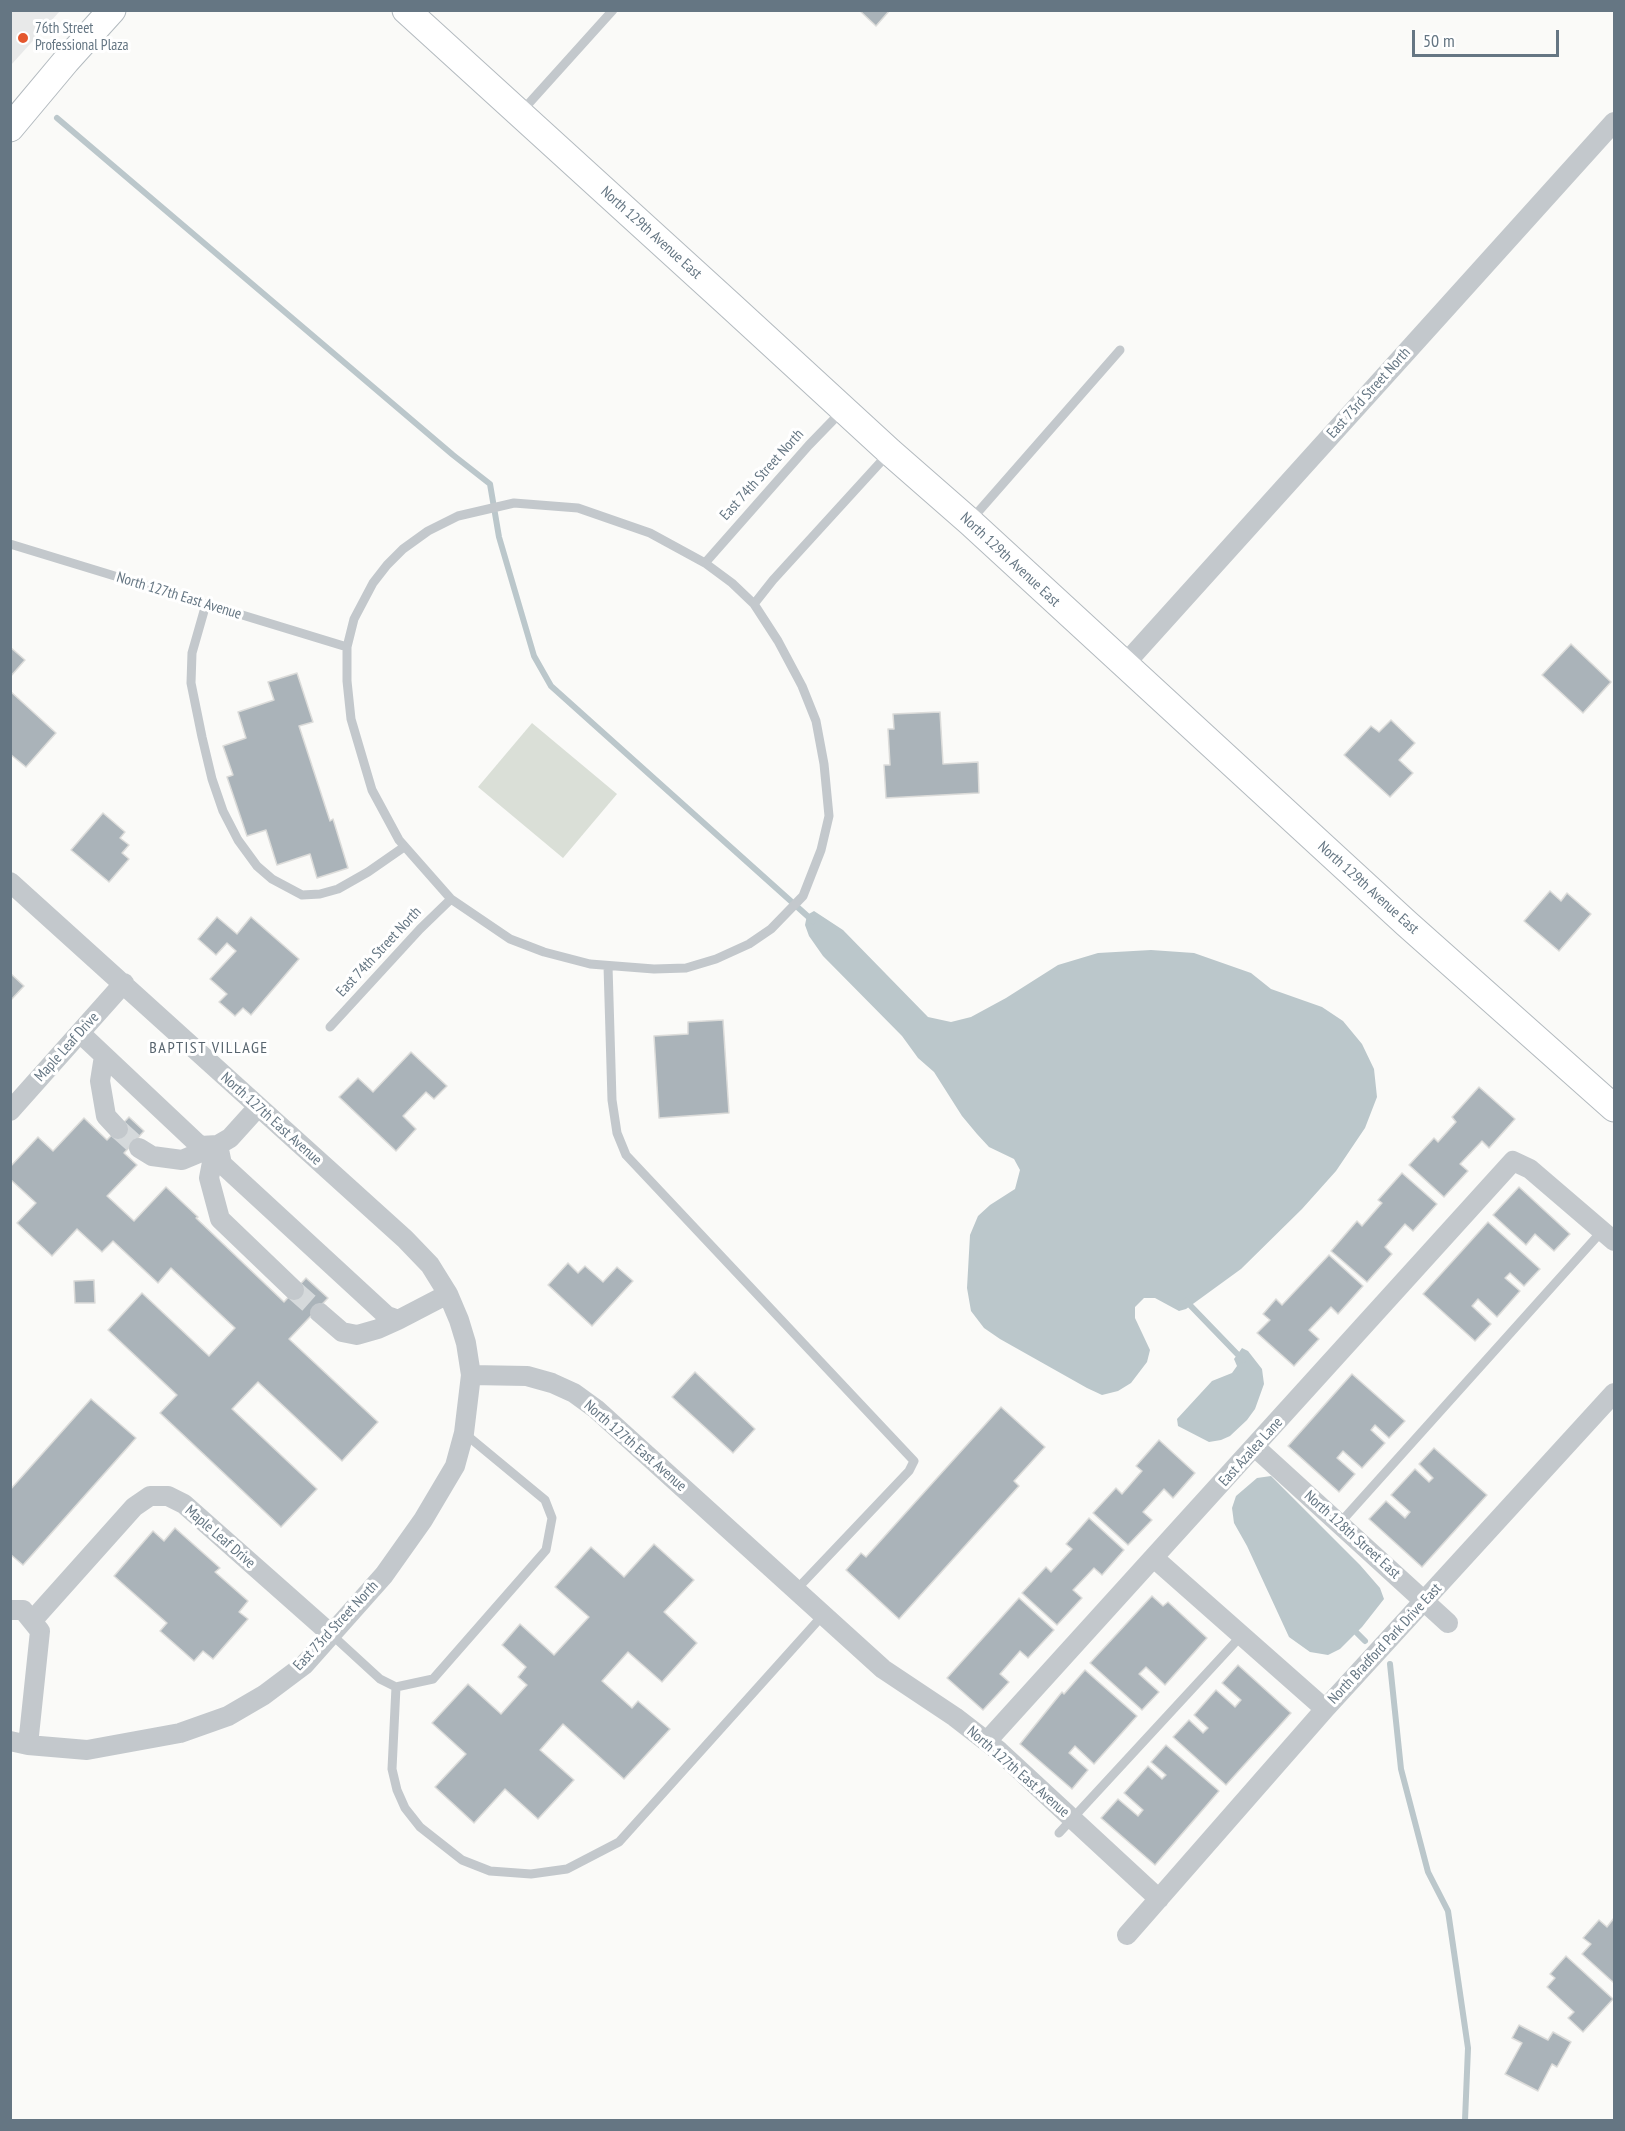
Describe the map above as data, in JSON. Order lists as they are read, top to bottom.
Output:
{
  "streets": {
    "street": [
      "North 129th Avenue East",
      "East 73rd Street North",
      "North 127th East Avenue",
      "Maple Leaf Drive",
      "East Azalea Lane",
      "North 128th Street East",
      "North Bradford Park Drive East"
    ],
    "lane": ["East 74th Street North"]
  },
  "crossings": [
    ["North 129th Avenue East", "East 73rd Street North"],
    ["North 129th Avenue East", "East 74th Street North"],
    ["East 73rd Street North", "North 127th East Avenue"],
    ["East 73rd Street North", "Maple Leaf Drive"],
    ["North 127th East Avenue", "Maple Leaf Drive"],
    ["North 127th East Avenue", "East Azalea Lane"],
    ["North 127th East Avenue", "North Bradford Park Drive East"],
    ["East Azalea Lane", "North 128th Street East"],
    ["North 128th Street East", "North Bradford Park Drive East"]
  ],
  "districts": ["BAPTIST VILLAGE"],
  "places": ["76th Street Professional Plaza"],
  "scale_bar": "50 m"
}
